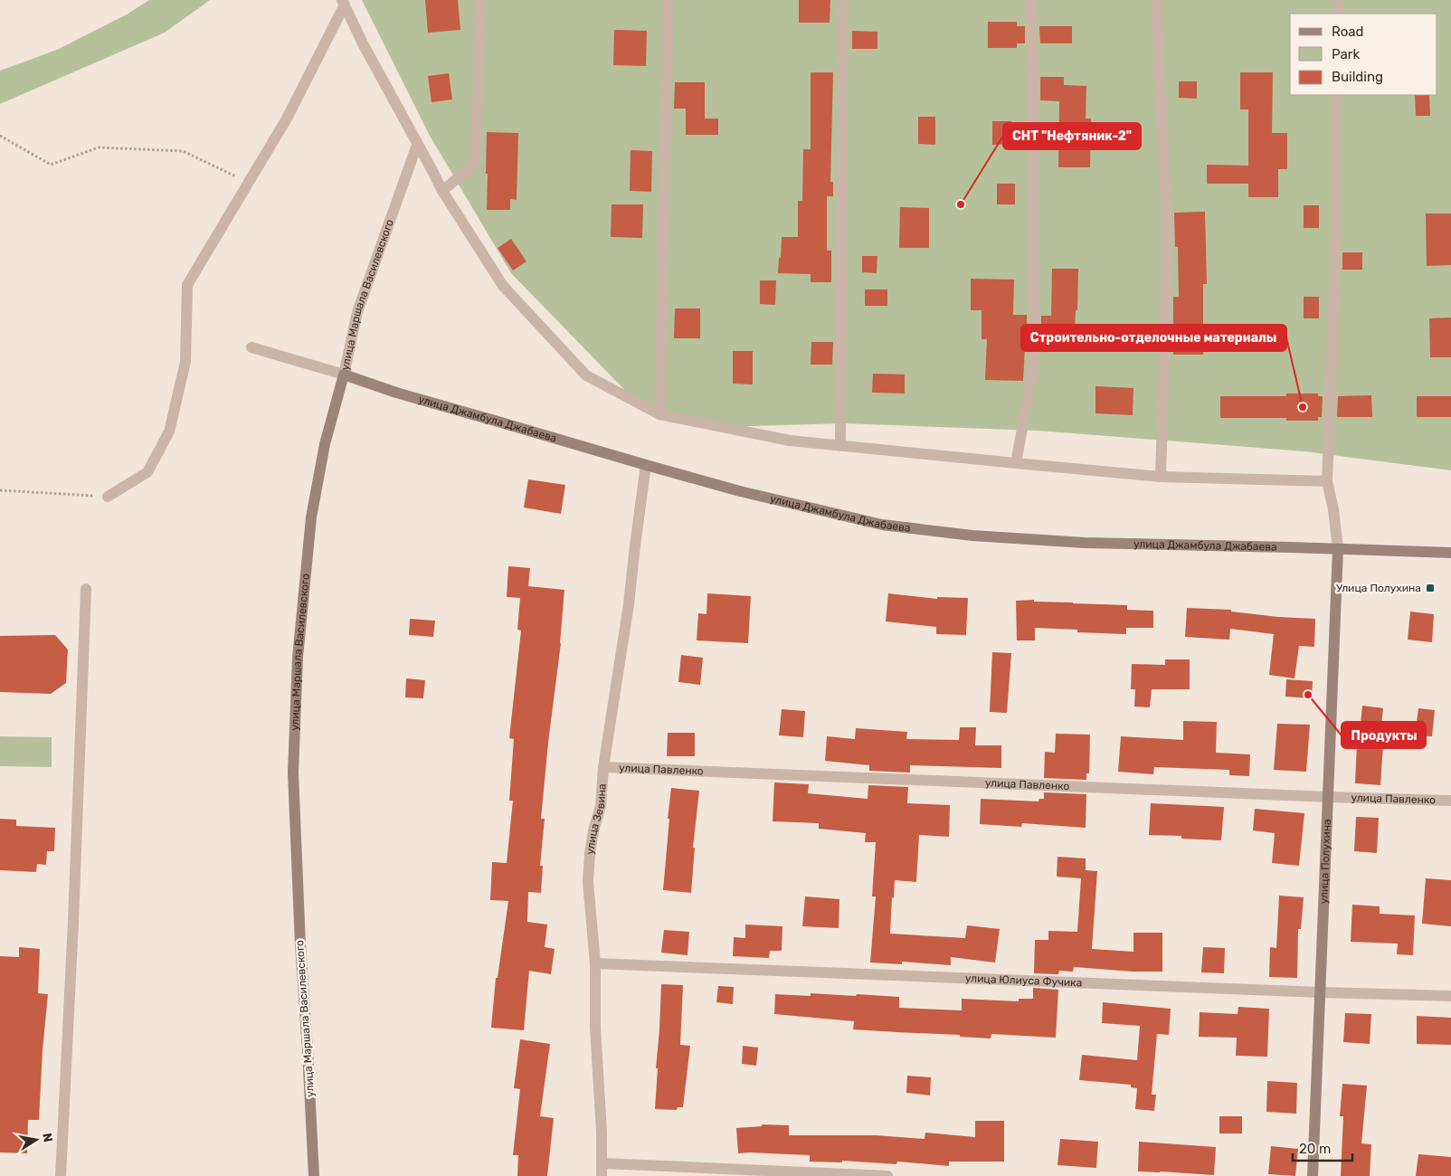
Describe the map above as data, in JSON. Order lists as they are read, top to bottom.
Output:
{
  "streets": {
    "main road": ["улица Маршала Василевского", "улица Джамбула Джабаева", "улица Полухина"],
    "street": ["улица Павленко", "улица Зевина", "улица Юлиуса Фучика"]
  },
  "crossings": [
    ["улица Маршала Василевского", "улица Джамбула Джабаева"],
    ["улица Джамбула Джабаева", "улица Зевина"],
    ["улица Джамбула Джабаева", "улица Полухина"],
    ["улица Павленко", "улица Зевина"],
    ["улица Павленко", "улица Полухина"],
    ["улица Зевина", "улица Юлиуса Фучика"],
    ["улица Полухина", "улица Юлиуса Фучика"]
  ],
  "places": {
    "other": ["СНТ \"Нефтяник-2\"", "Строительно-отделочные материалы", "Продукты"],
    "transit": ["Улица Полухина"]
  },
  "legend": ["Road", "Park", "Building"],
  "scale_bar": "20 m",
  "north": "right"
}
